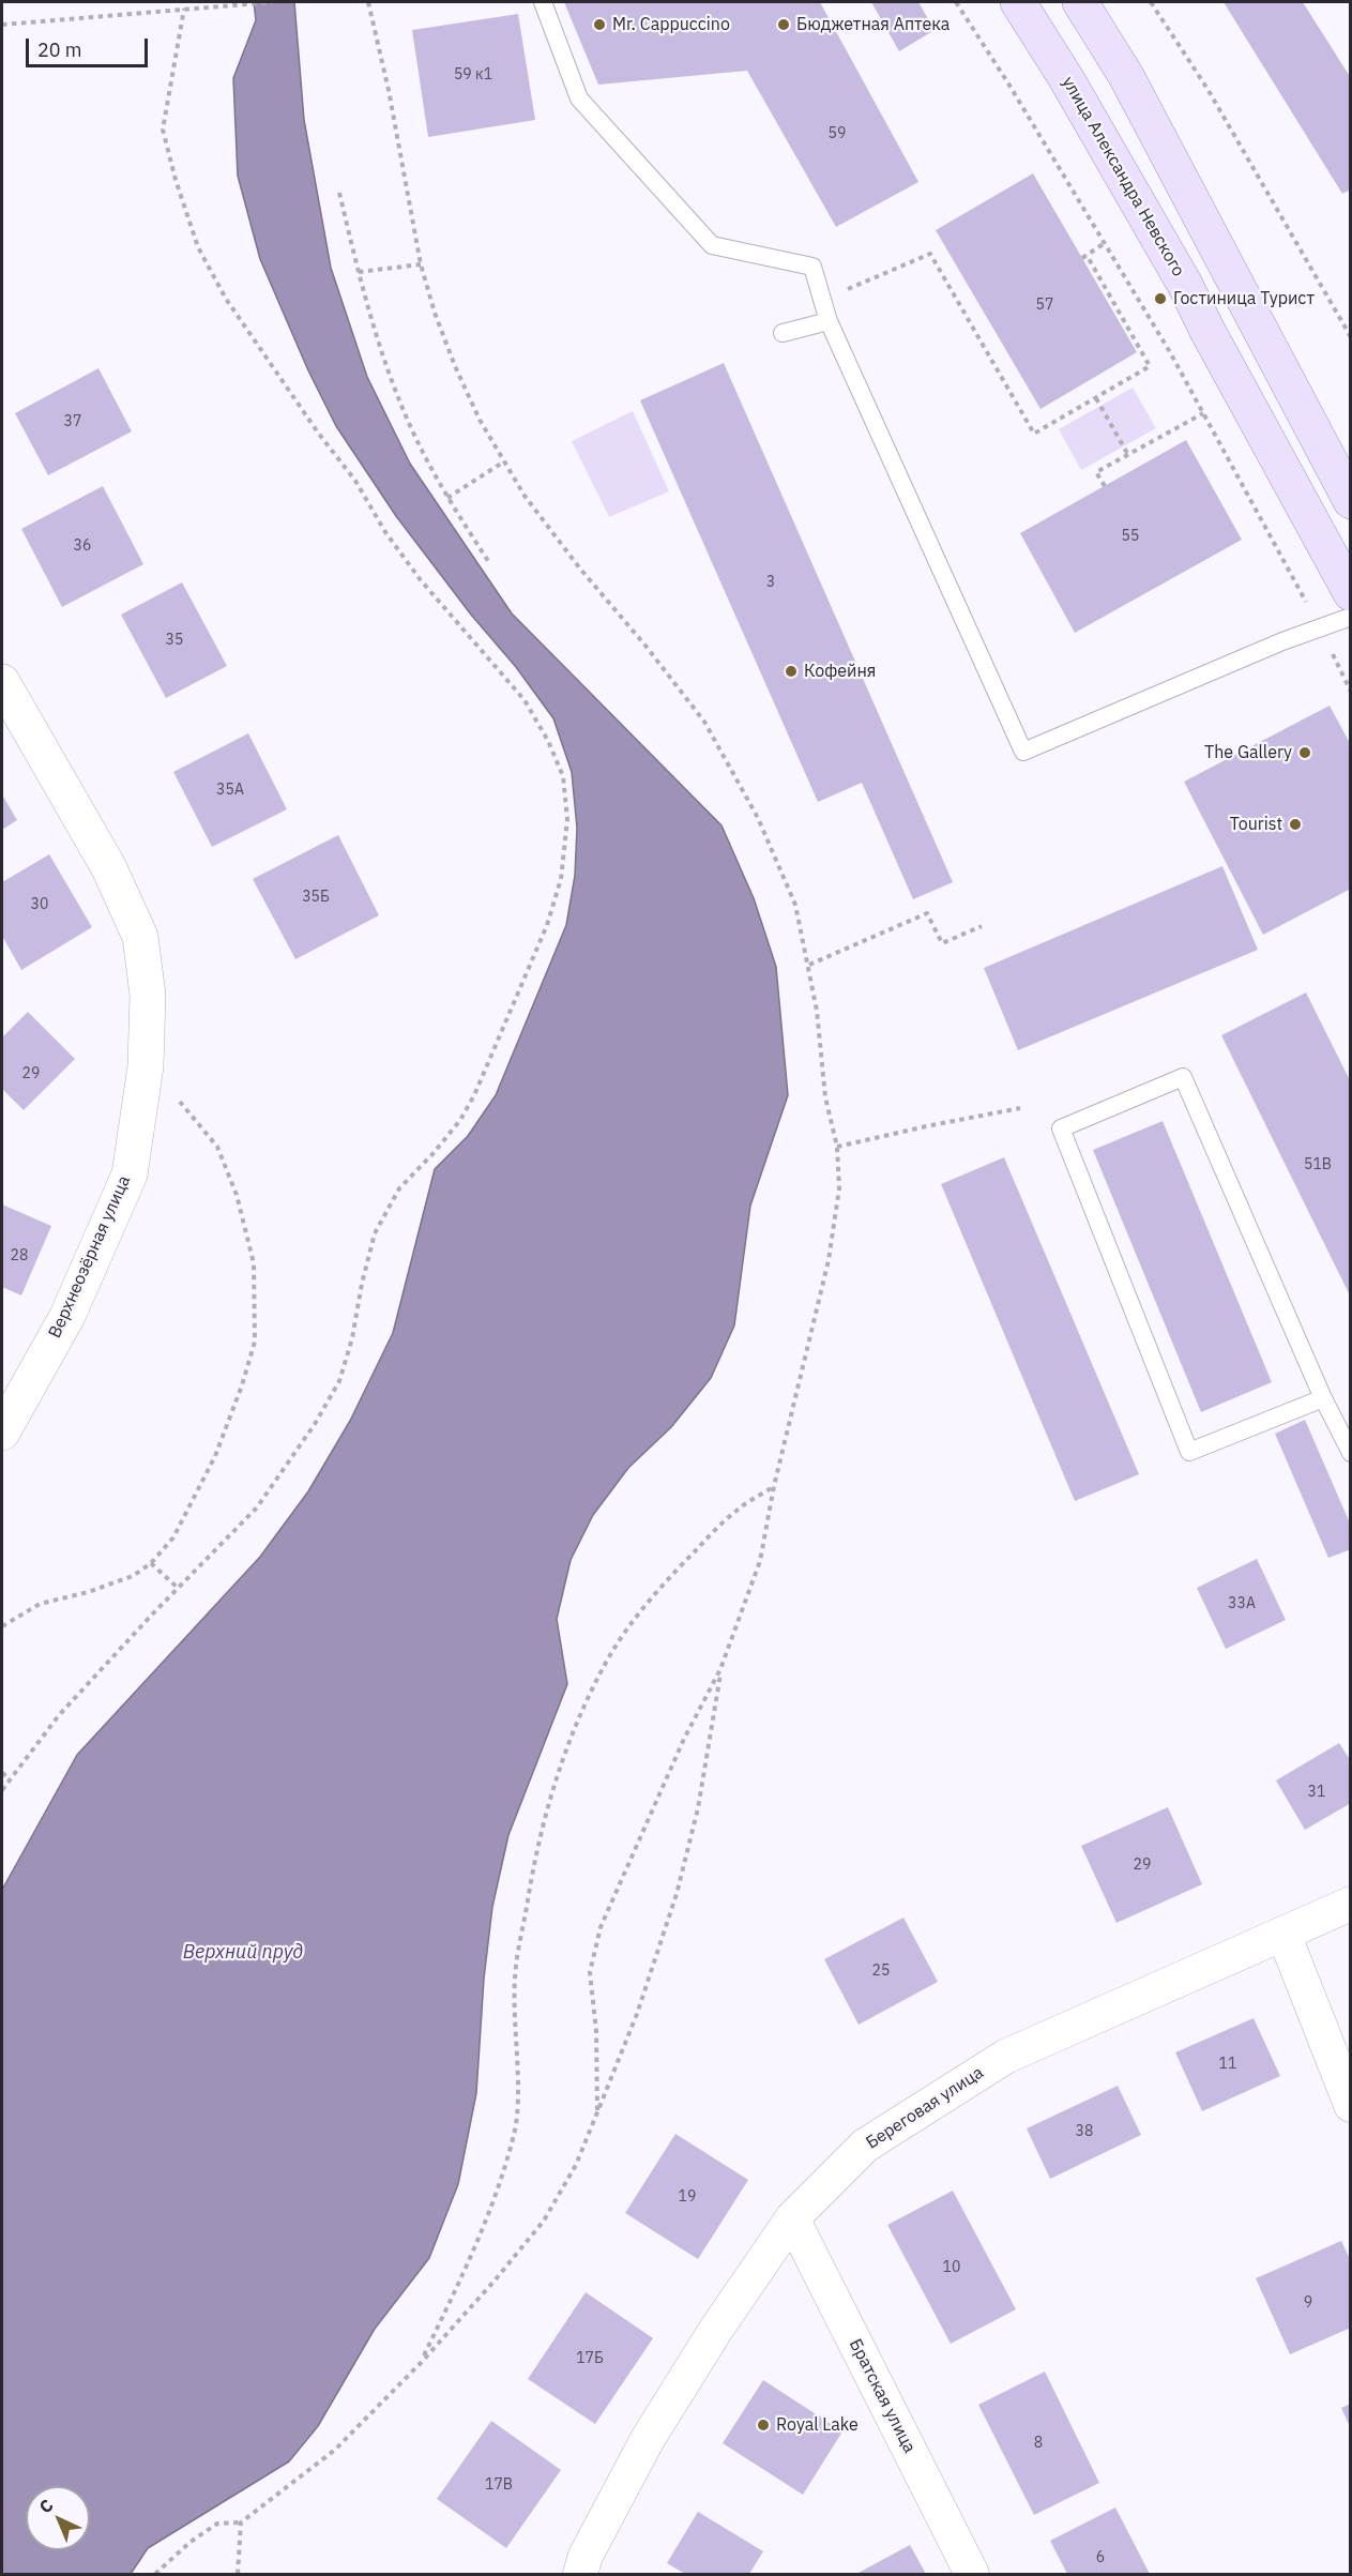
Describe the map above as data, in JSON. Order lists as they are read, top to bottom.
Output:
{
  "streets": {
    "main road": ["улица Александра Невского"],
    "street": ["Верхнеозёрная улица", "Береговая улица", "Братская улица"]
  },
  "crossings": [
    ["Береговая улица", "Братская улица"]
  ],
  "water": ["Верхний пруд"],
  "places": [
    "Mr. Cappuccino",
    "Бюджетная Аптека",
    "Гостиница Турист",
    "Кофейня",
    "The Gallery",
    "Tourist",
    "Royal Lake"
  ],
  "house_numbers": [
    "59 к1",
    "59",
    "57",
    "37",
    "55",
    "36",
    "3",
    "35",
    "35А",
    "35Б",
    "30",
    "29",
    "51В",
    "28",
    "33А",
    "31",
    "29",
    "25",
    "11",
    "38",
    "19",
    "10",
    "9",
    "17Б",
    "8",
    "17В",
    "6"
  ],
  "scale_bar": "20 m",
  "north": "top left"
}
